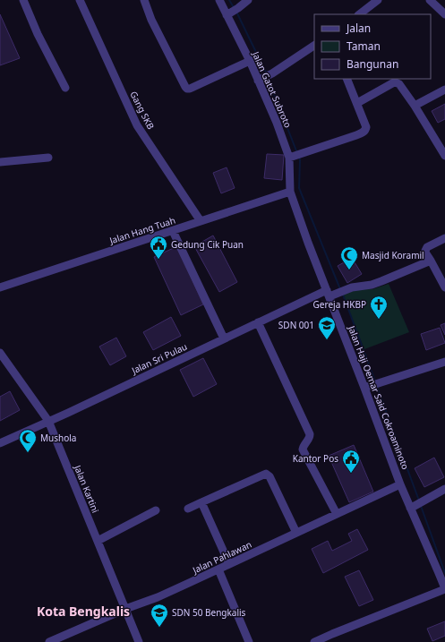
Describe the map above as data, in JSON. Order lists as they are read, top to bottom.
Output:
{
  "streets": {
    "street": [
      "Jalan Gatot Subroto",
      "Gang SKB",
      "Jalan Hang Tuah",
      "Jalan Sri Pulau",
      "Jalan Haji Oemar Said Cokroaminoto",
      "Jalan Kartini",
      "Jalan Pahlawan"
    ]
  },
  "crossings": [
    ["Jalan Gatot Subroto", "Jalan Hang Tuah"],
    ["Jalan Gatot Subroto", "Jalan Haji Oemar Said Cokroaminoto"],
    ["Gang SKB", "Jalan Hang Tuah"],
    ["Jalan Hang Tuah", "Jalan Haji Oemar Said Cokroaminoto"],
    ["Jalan Sri Pulau", "Jalan Haji Oemar Said Cokroaminoto"],
    ["Jalan Sri Pulau", "Jalan Kartini"],
    ["Jalan Haji Oemar Said Cokroaminoto", "Jalan Pahlawan"],
    ["Jalan Kartini", "Jalan Pahlawan"]
  ],
  "districts": ["Kota Bengkalis"],
  "places": {
    "public building": ["Gedung Cik Puan", "Kantor Pos"],
    "mosque": ["Masjid Koramil", "Mushola"],
    "church": ["Gereja HKBP"],
    "school or university": ["SDN 001", "SDN 50 Bengkalis"]
  },
  "legend": ["Jalan", "Taman", "Bangunan"]
}
